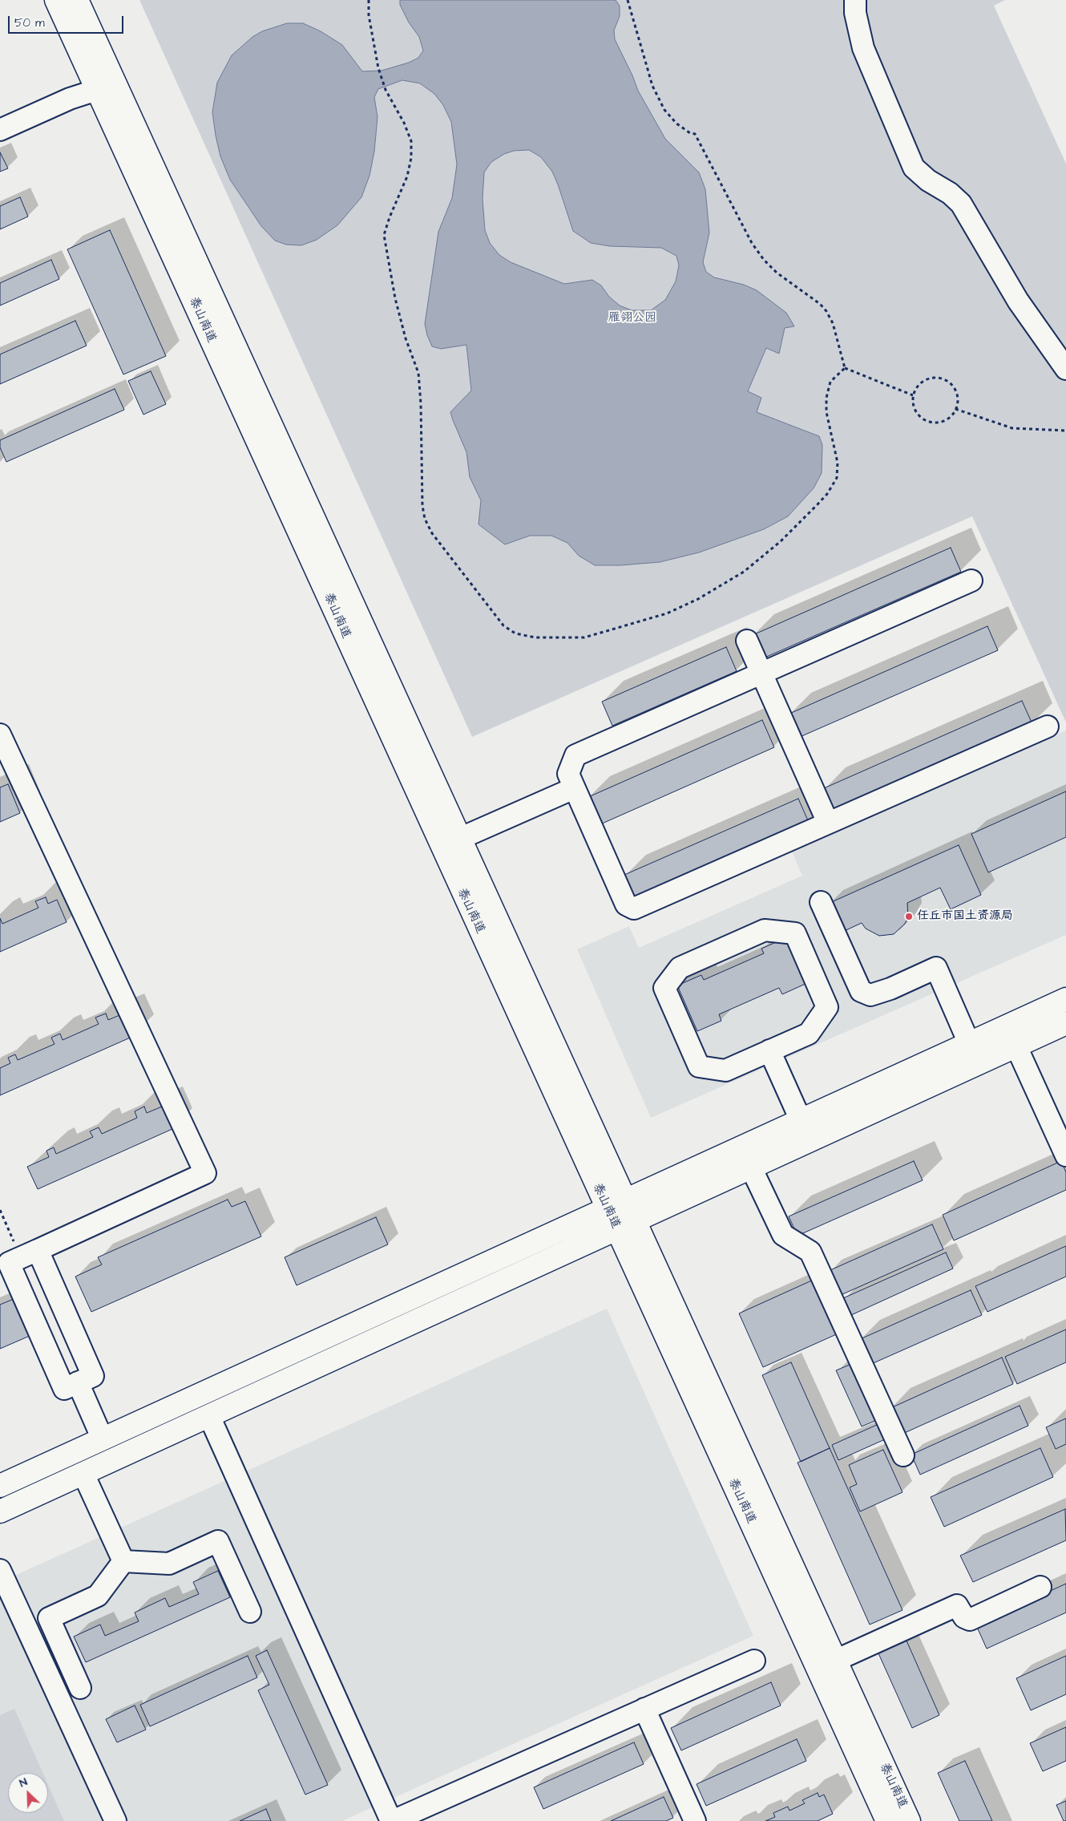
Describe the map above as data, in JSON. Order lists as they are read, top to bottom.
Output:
{
  "streets": {
    "main road": ["泰山南道"]
  },
  "parks": ["雁翎公园"],
  "places": ["任丘市国土资源局"],
  "scale_bar": "50 m",
  "north": "top left"
}
